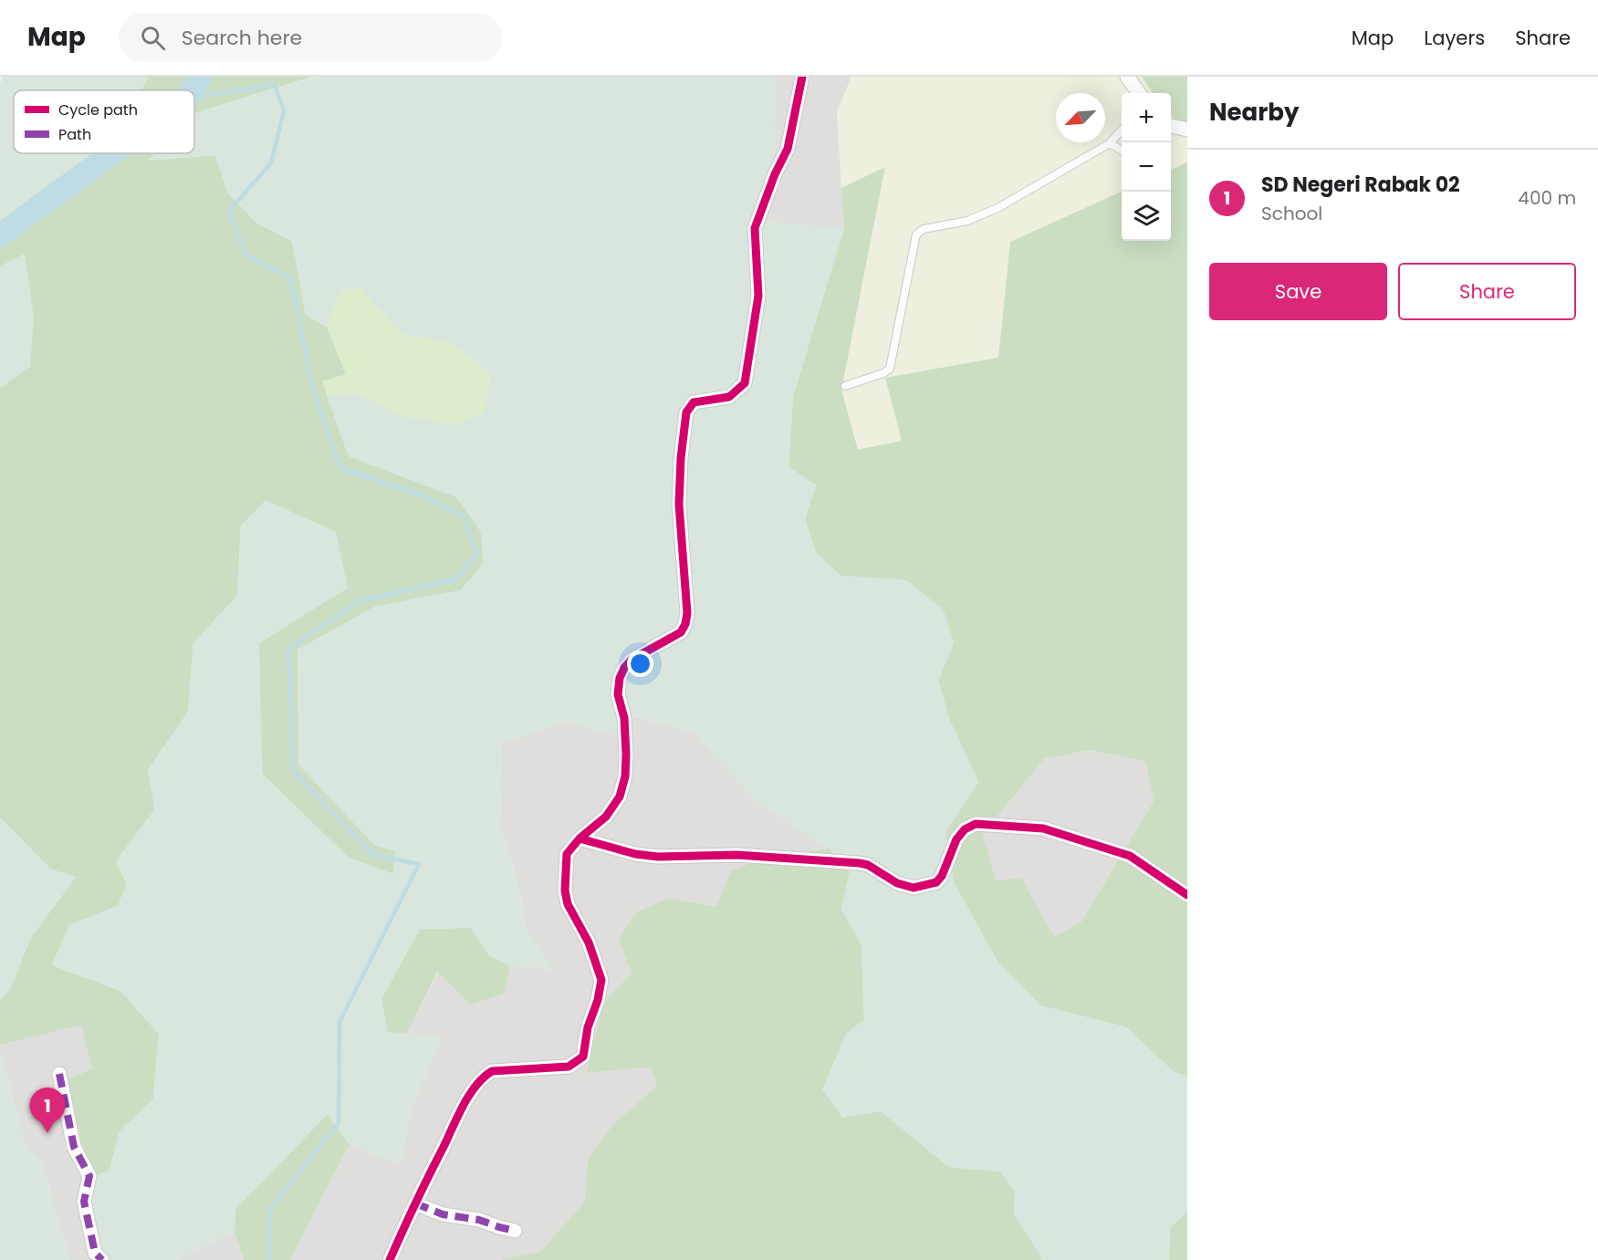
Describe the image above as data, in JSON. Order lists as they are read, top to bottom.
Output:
{
  "legend": ["Cycle path", "Path"],
  "north": "bottom left",
  "page": {
    "header": "Map",
    "search": "Search here",
    "nav": ["Map", "Layers", "Share"],
    "heading": "Nearby",
    "map_buttons": ["+", "−"],
    "list": [
      {
        "mark": "1",
        "name": "SD Negeri Rabak 02",
        "note": "School",
        "value": "400 m"
      }
    ],
    "buttons": ["Save", "Share"],
    "pins": "1"
  }
}
